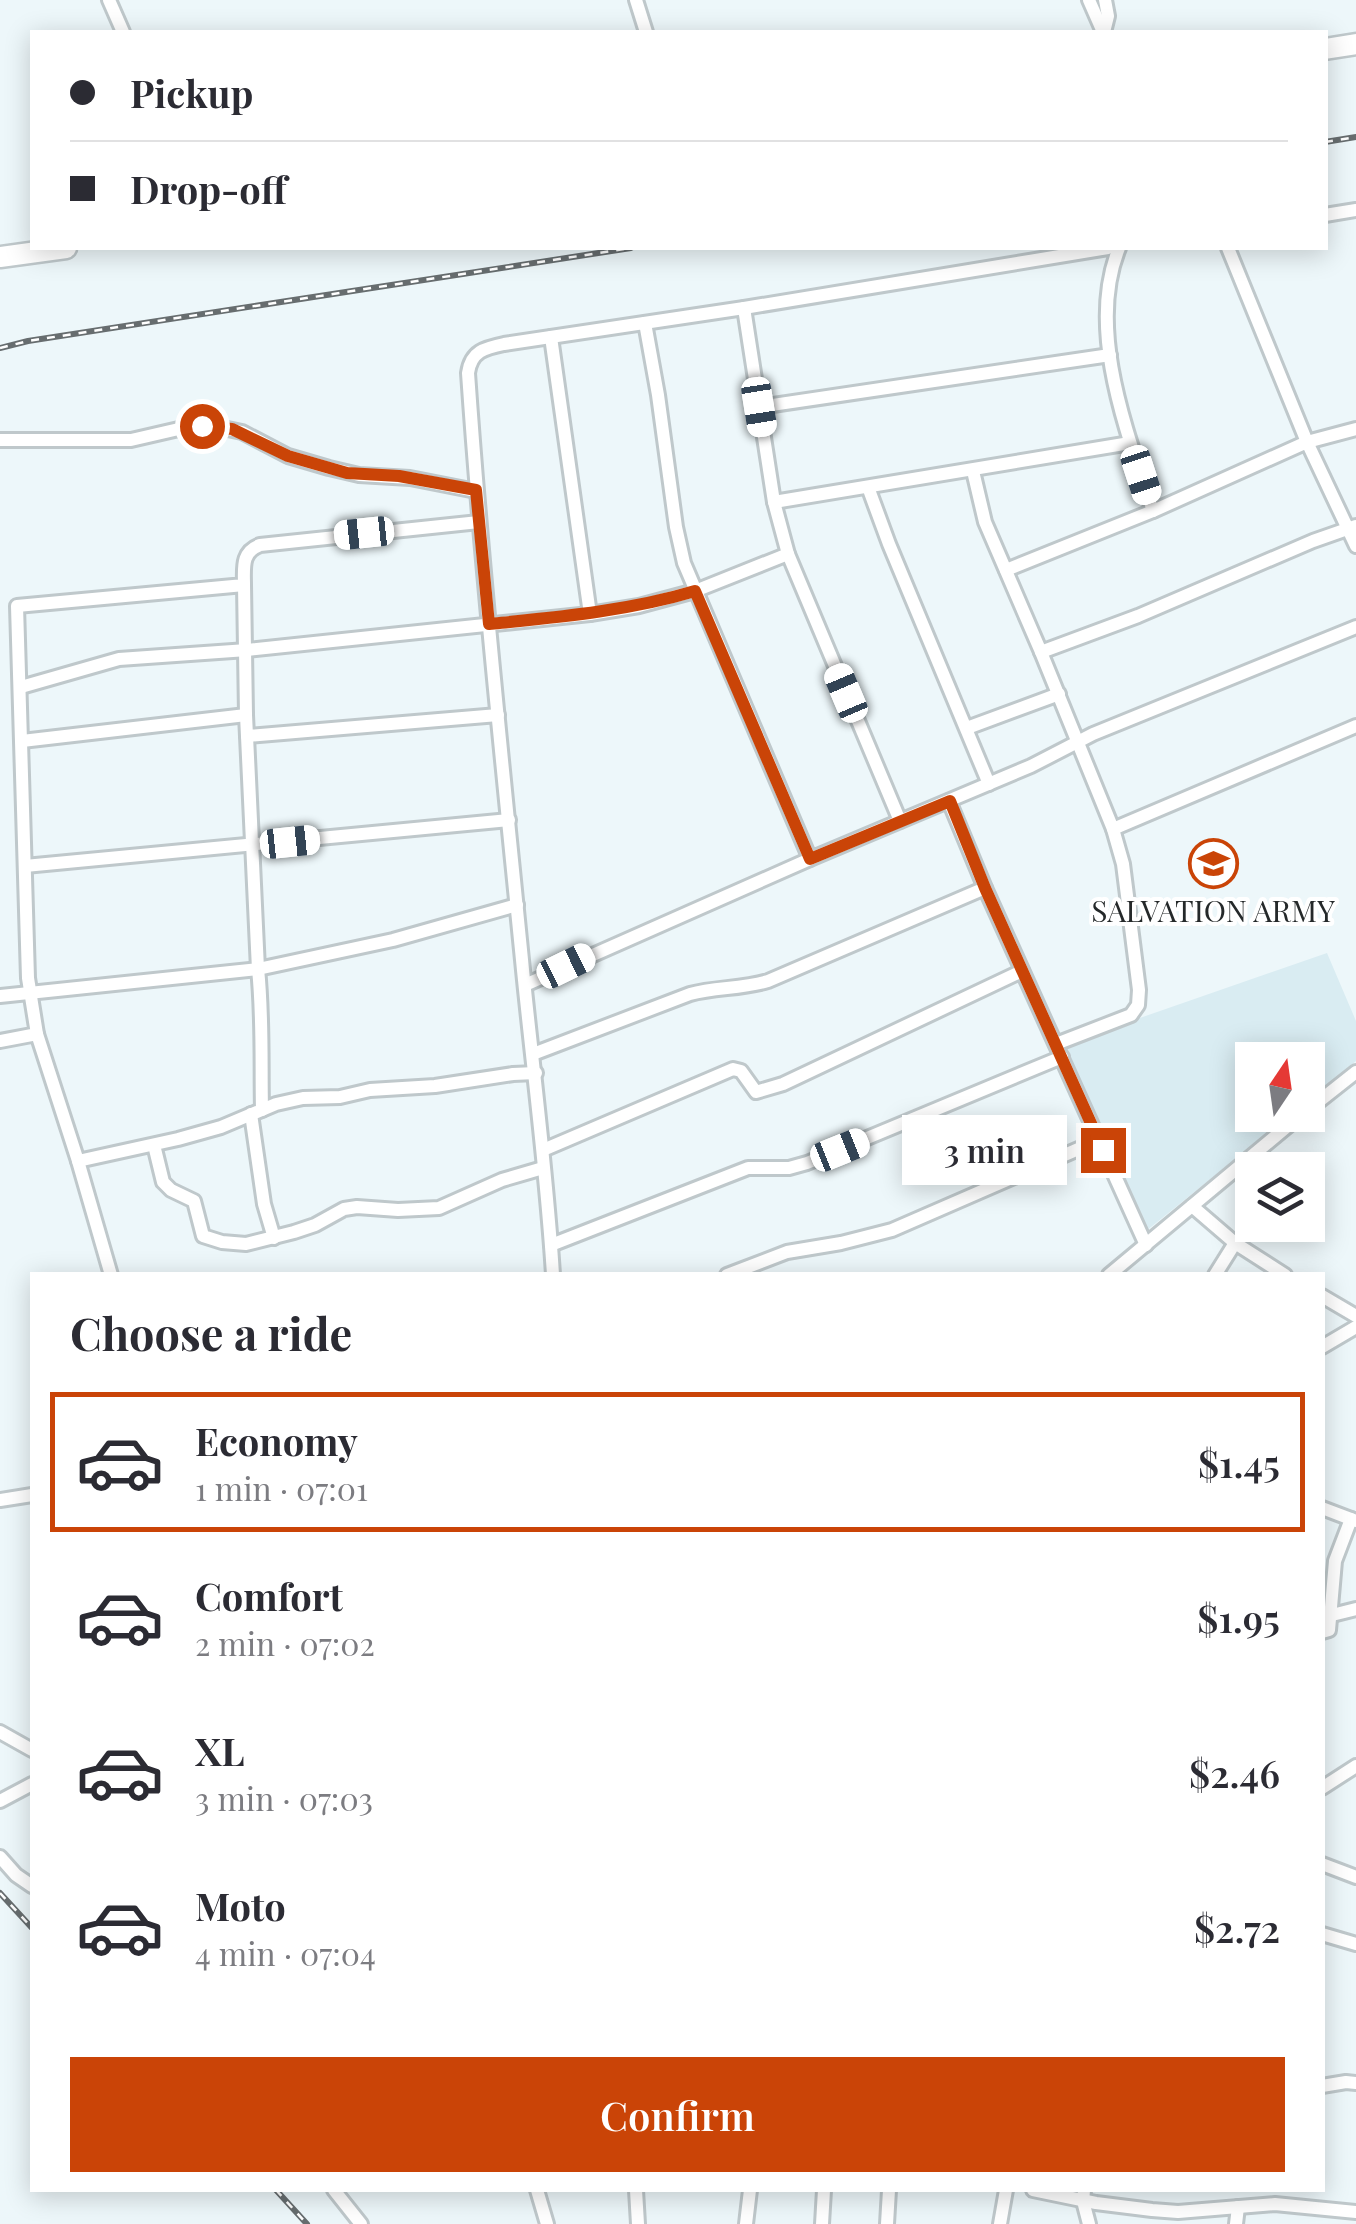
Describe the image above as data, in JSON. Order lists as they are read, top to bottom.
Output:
{
  "places": {
    "school or university": ["SALVATION ARMY"]
  },
  "north": "top",
  "page": {
    "banner": ["Pickup", "Drop-off"],
    "bubble": "3 min",
    "heading": "Choose a ride",
    "list": [
      {
        "name": "Economy",
        "note": "1 min · 07:01",
        "value": "$1.45"
      },
      {
        "name": "Comfort",
        "note": "2 min · 07:02",
        "value": "$1.95"
      },
      {
        "name": "XL",
        "note": "3 min · 07:03",
        "value": "$2.46"
      },
      {
        "name": "Moto",
        "note": "4 min · 07:04",
        "value": "$2.72"
      }
    ],
    "buttons": "Confirm"
  }
}
